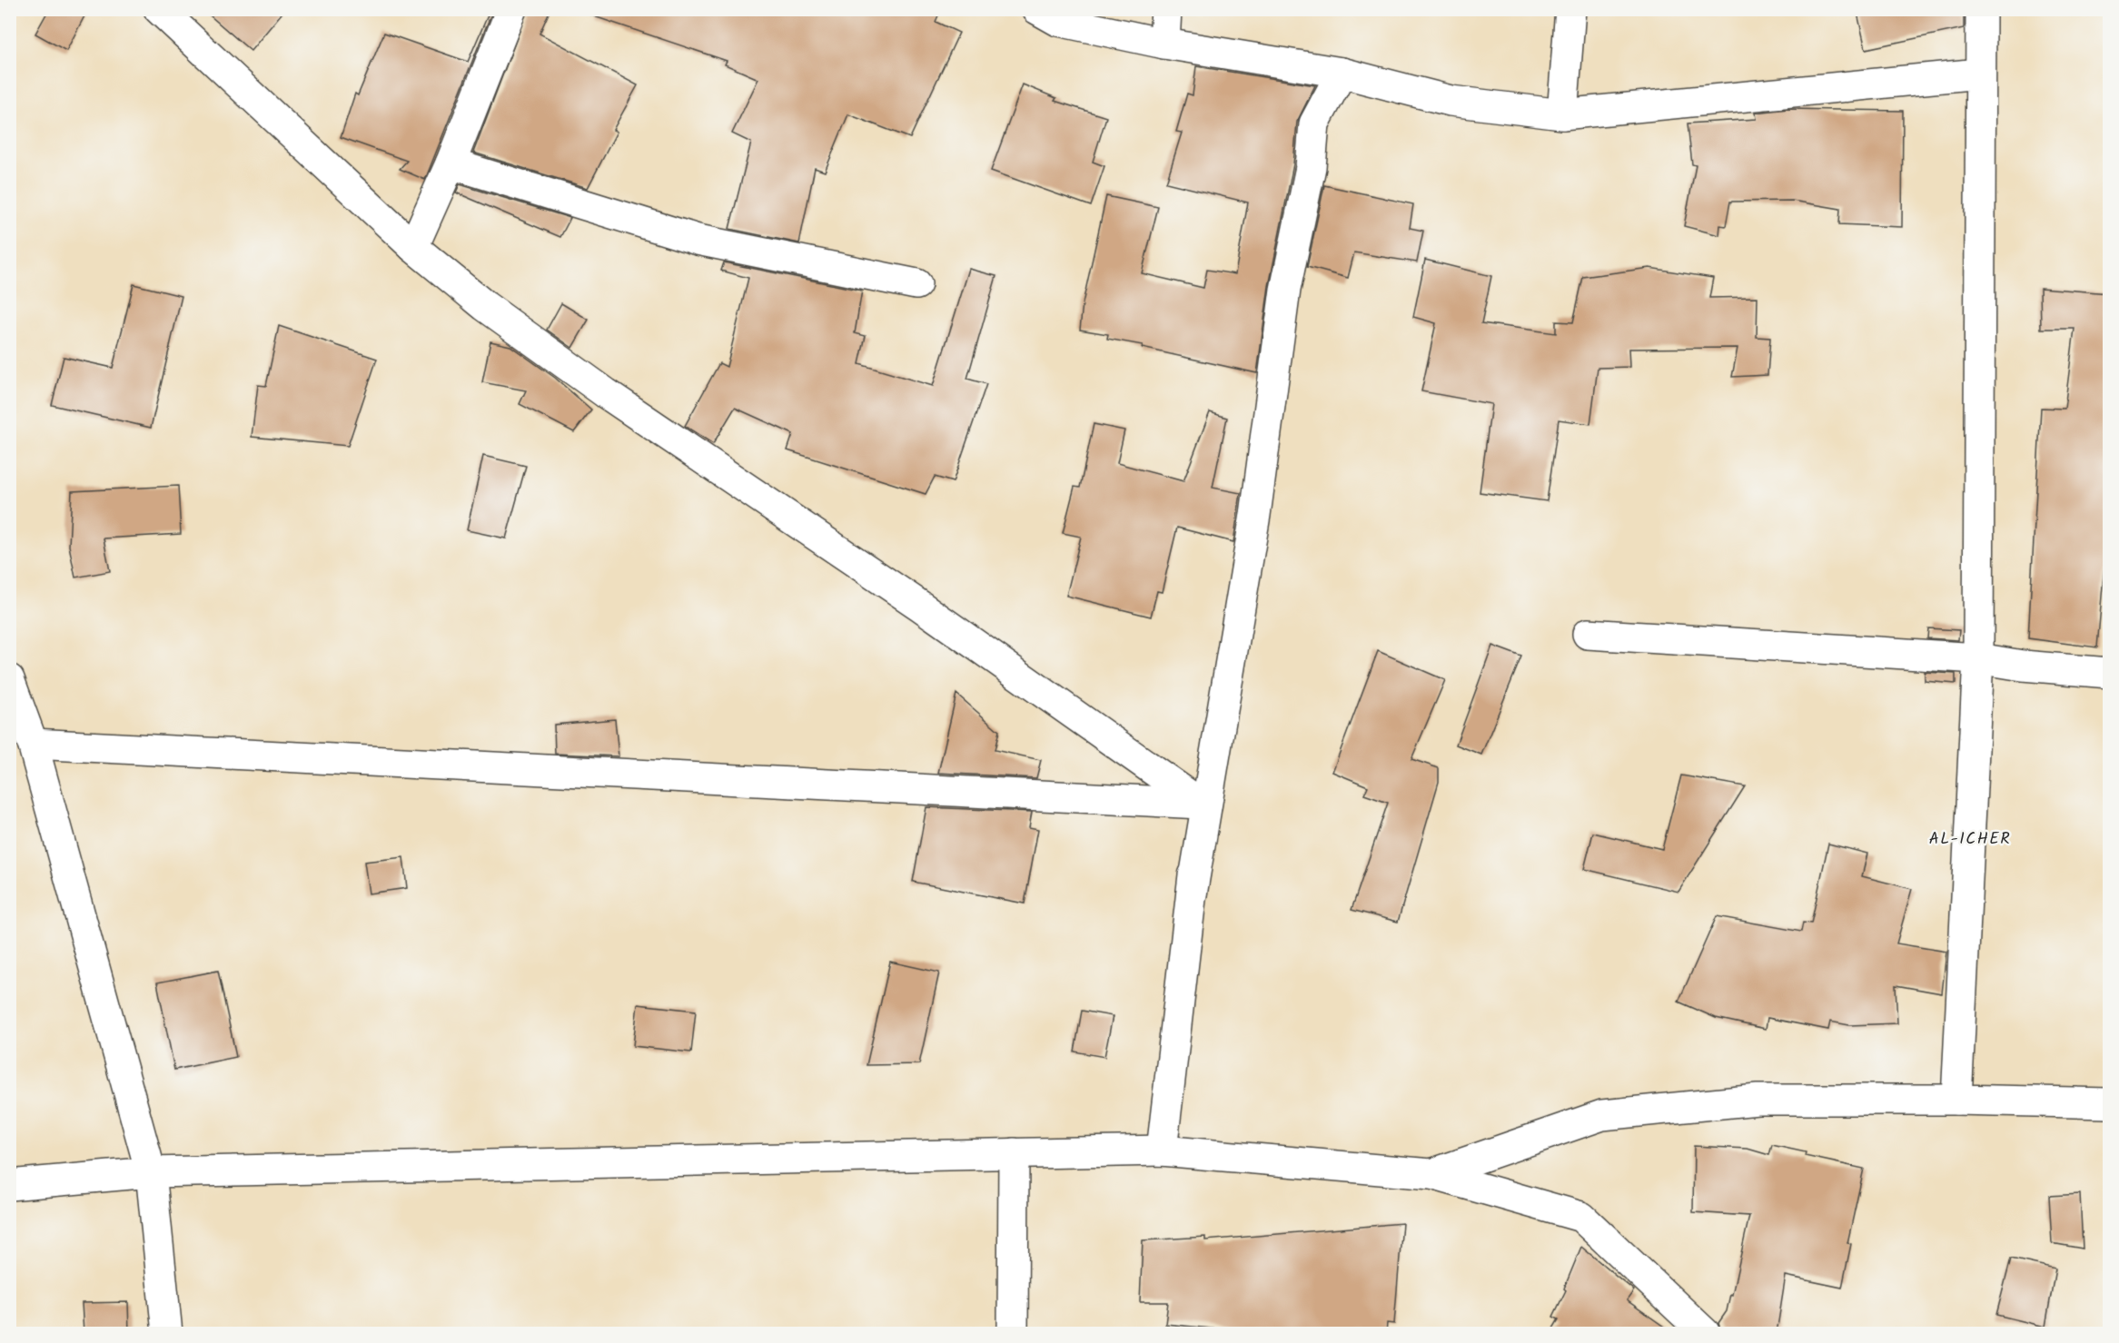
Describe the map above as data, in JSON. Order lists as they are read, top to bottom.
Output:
{
  "districts": ["AL-ICHER"]
}
